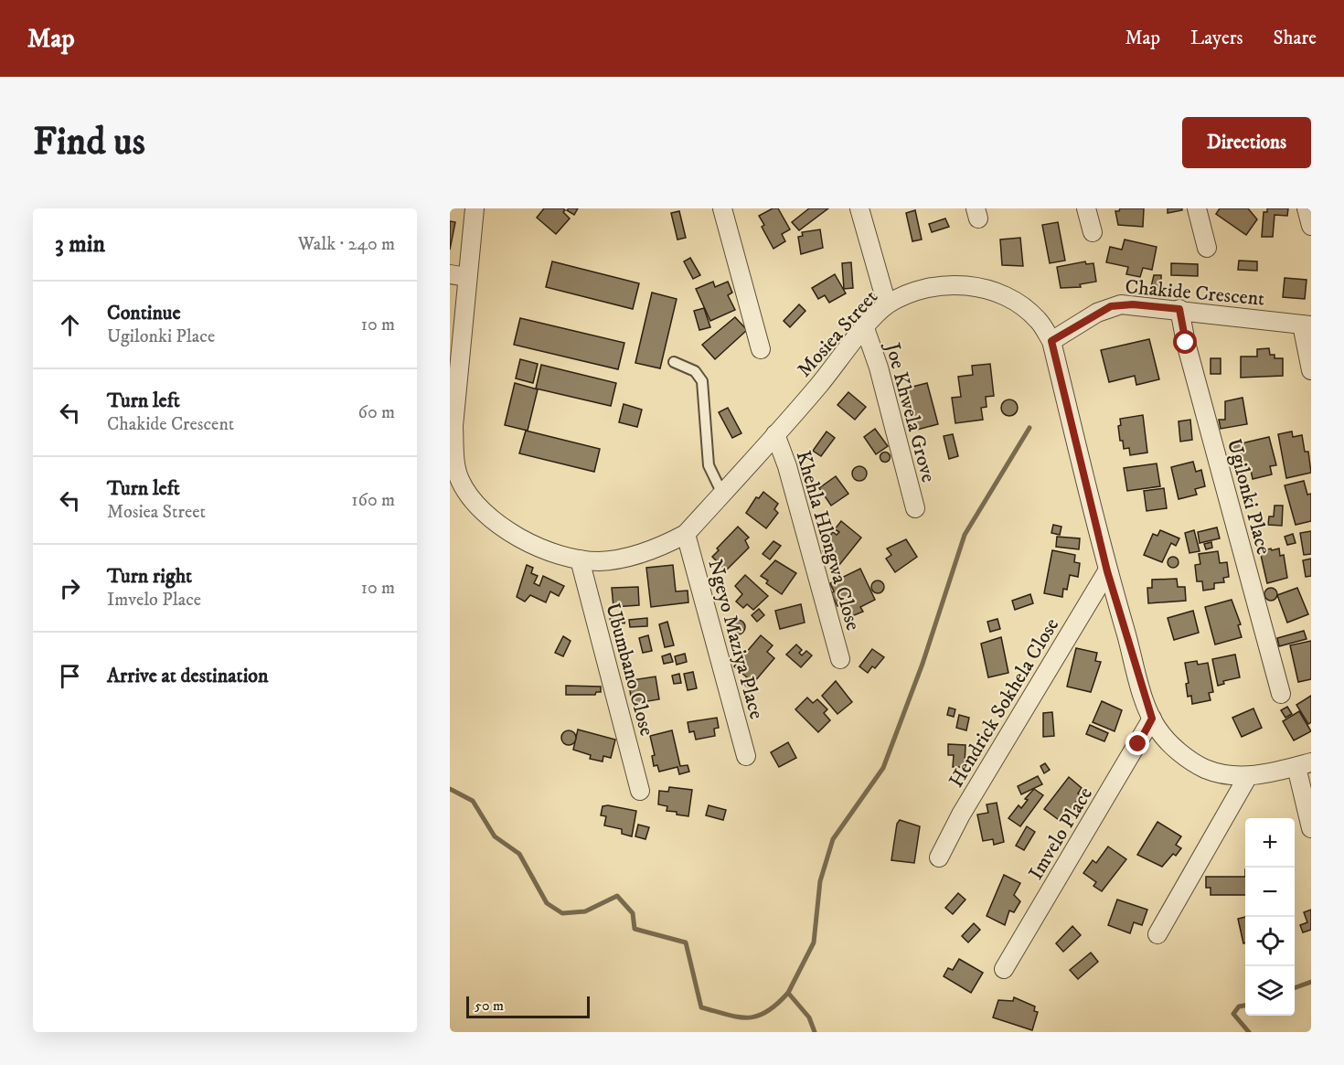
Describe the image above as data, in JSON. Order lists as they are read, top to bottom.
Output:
{
  "streets": {
    "street": [
      "Chakide Crescent",
      "Mosiea Street",
      "Joe Khwela Grove",
      "Ugilonki Place",
      "Khehla Hlongwa Close",
      "Ngeyo Maziya Place",
      "Ubumbano Close",
      "Hendrick Sokhela Close",
      "Imvelo Place"
    ]
  },
  "crossings": [
    ["Chakide Crescent", "Mosiea Street"],
    ["Chakide Crescent", "Ugilonki Place"],
    ["Mosiea Street", "Joe Khwela Grove"],
    ["Mosiea Street", "Khehla Hlongwa Close"],
    ["Mosiea Street", "Ngeyo Maziya Place"],
    ["Mosiea Street", "Ubumbano Close"],
    ["Mosiea Street", "Hendrick Sokhela Close"],
    ["Mosiea Street", "Imvelo Place"]
  ],
  "scale_bar": "50 m",
  "page": {
    "header": "Map",
    "nav": ["Map", "Layers", "Share"],
    "buttons": "Directions",
    "title": "Find us",
    "heading": ["3 min", "Walk · 240 m"],
    "list": [
      ["Continue", "Ugilonki Place", "10 m"],
      ["Turn left", "Chakide Crescent", "60 m"],
      ["Turn left", "Mosiea Street", "160 m"],
      ["Turn right", "Imvelo Place", "10 m"],
      "Arrive at destination"
    ],
    "map_buttons": ["+", "−"],
    "scale": "50 m"
  }
}
